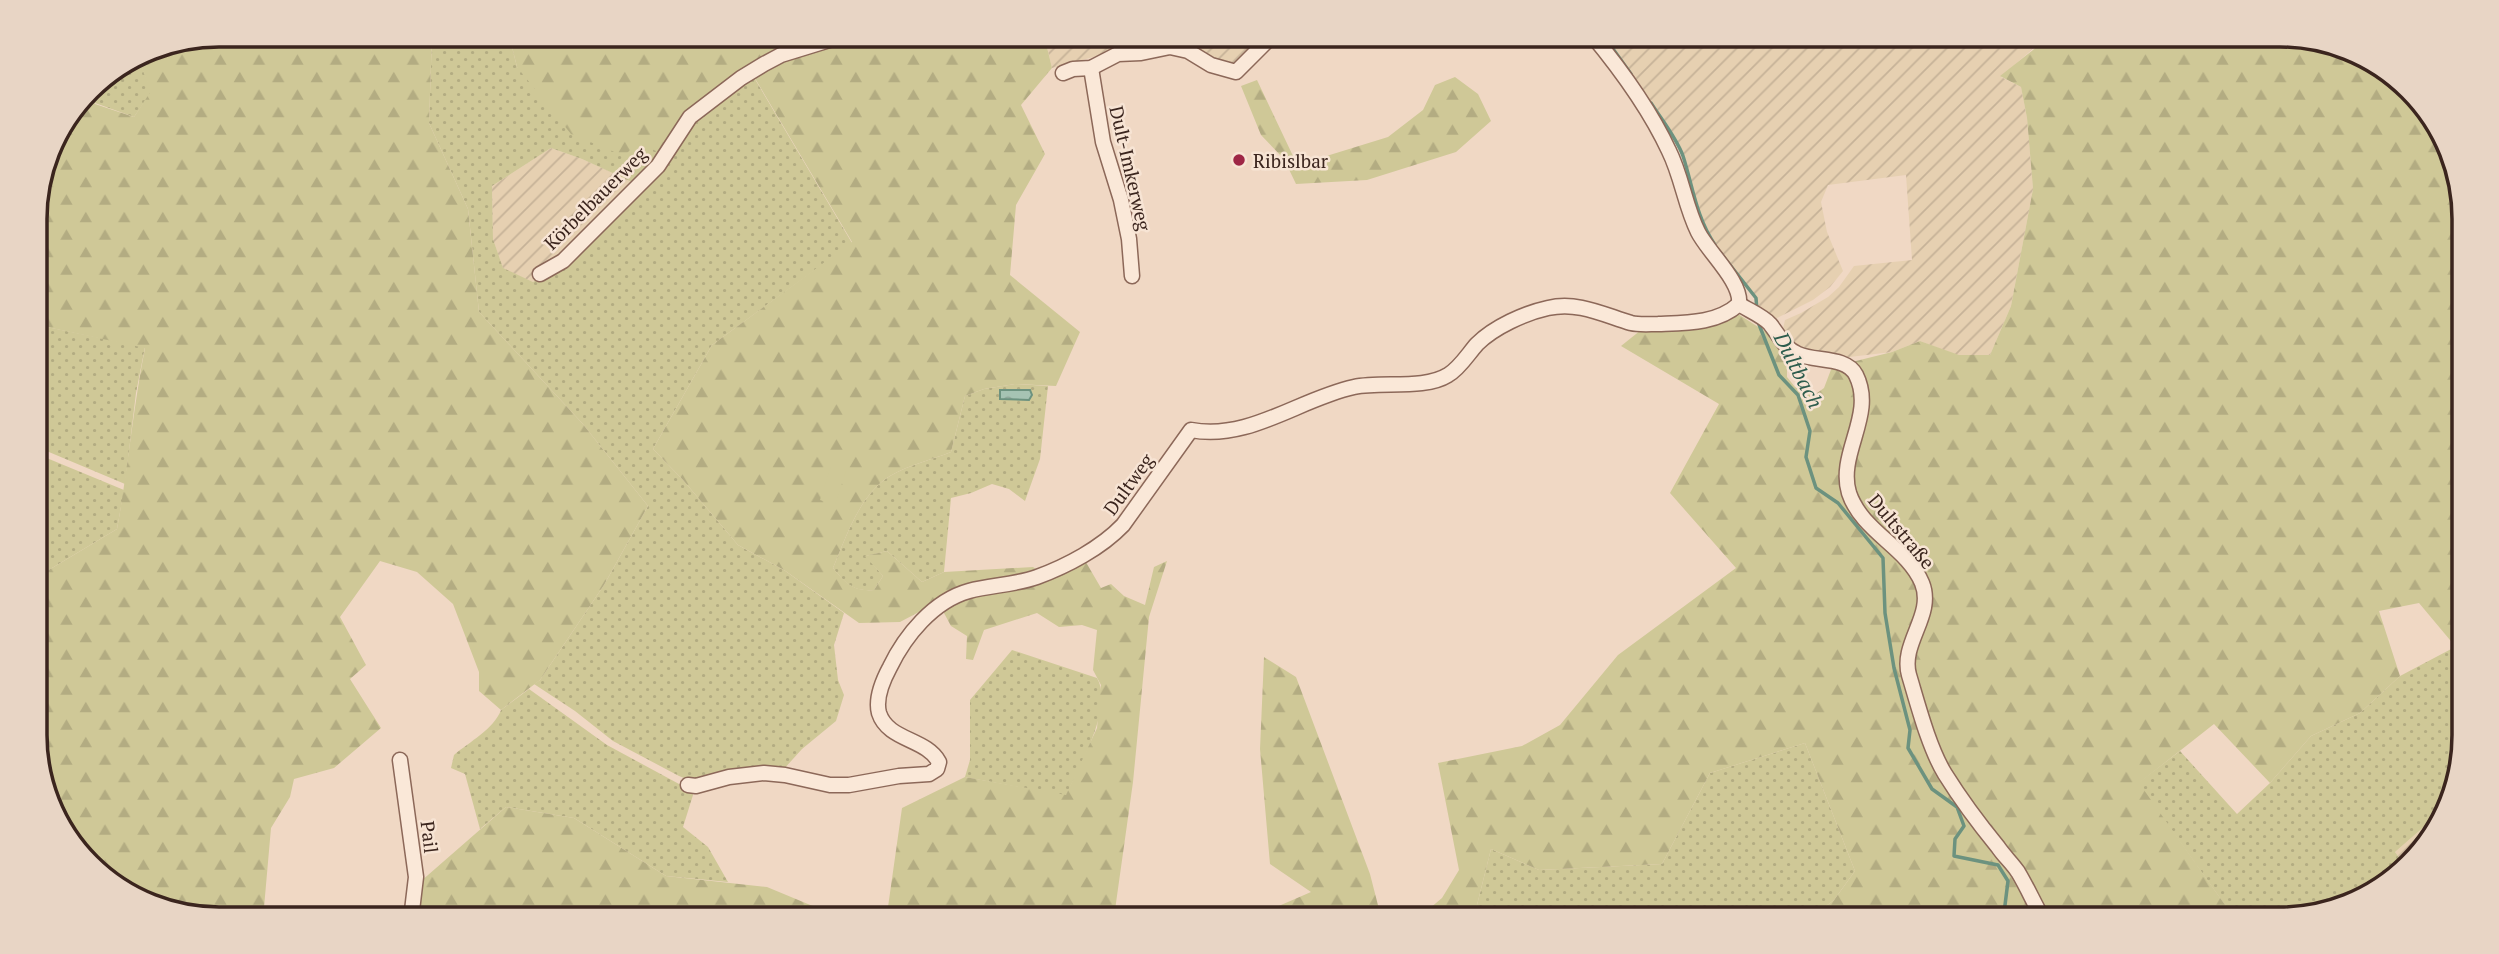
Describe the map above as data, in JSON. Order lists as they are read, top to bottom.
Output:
{
  "streets": {
    "street": [
      "Dult-Imkerweg",
      "Körbelbauerweg",
      "Dultweg",
      "Dultstraße",
      "Pail"
    ]
  },
  "crossings": [
    ["Dultweg", "Dultstraße"]
  ],
  "water": ["Dultbach"],
  "places": ["Ribislbar"]
}
